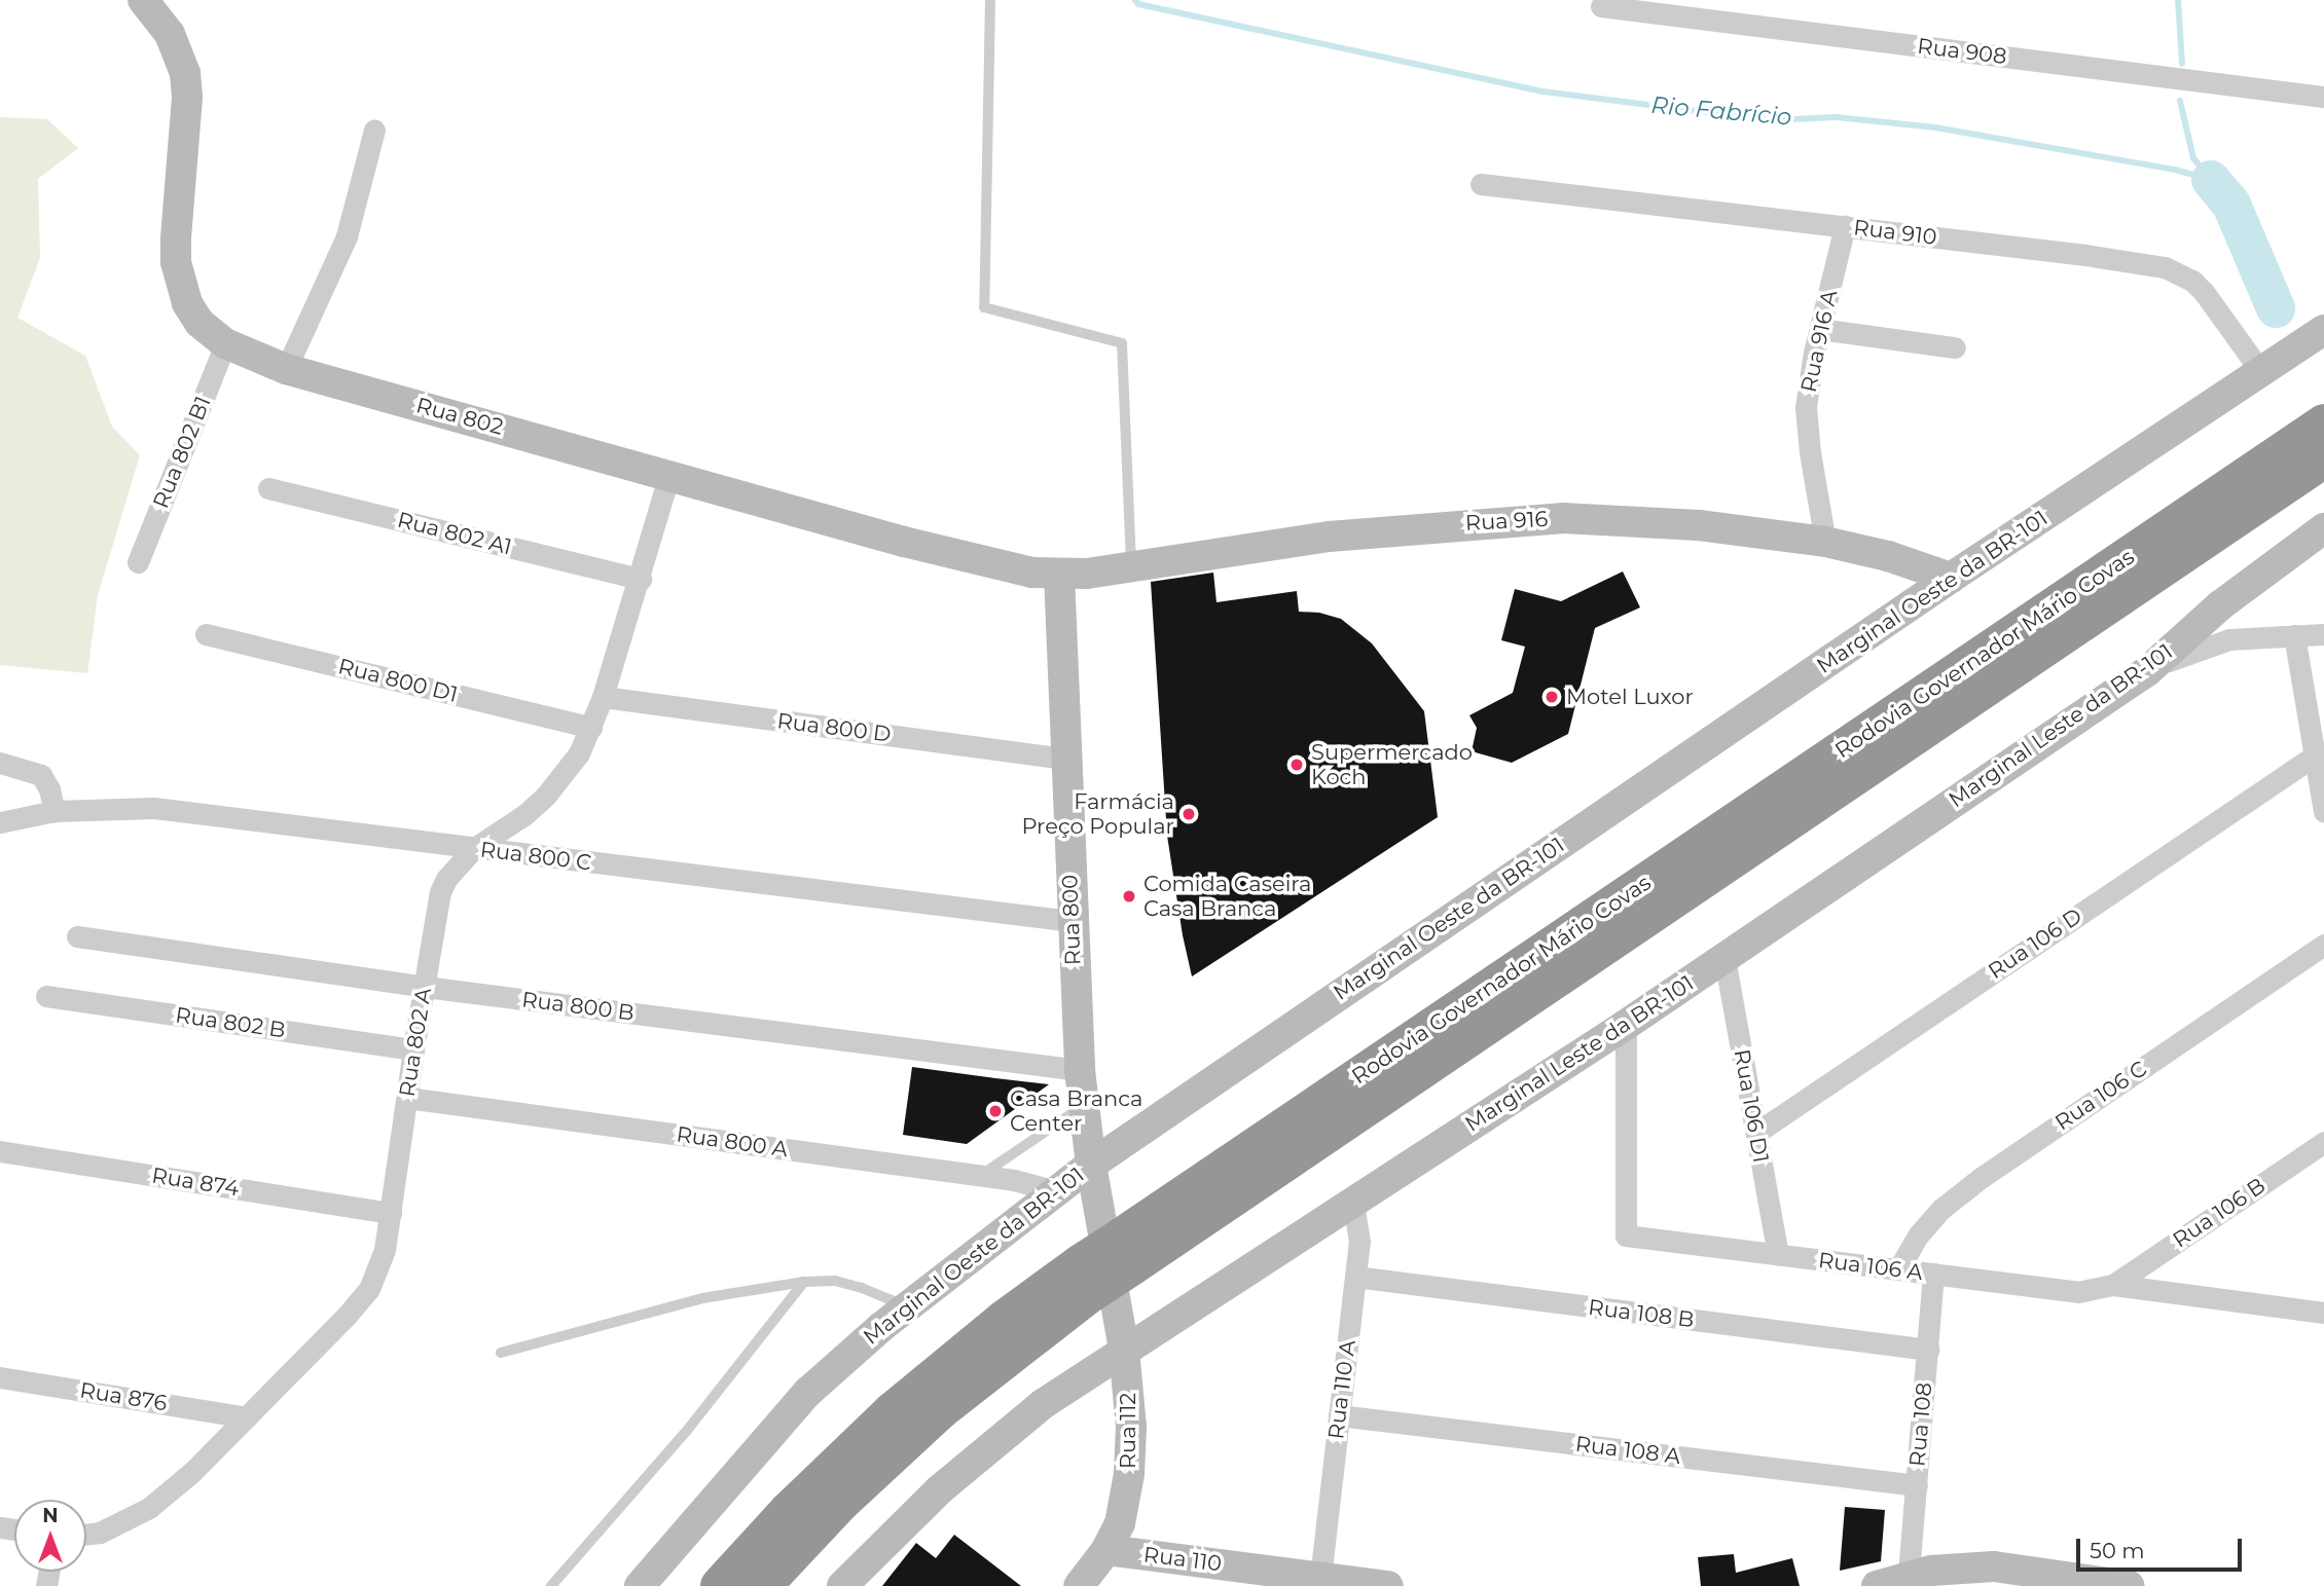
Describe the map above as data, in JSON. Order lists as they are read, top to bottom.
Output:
{
  "streets": {
    "highway": ["Rodovia Governador Mário Covas"],
    "main road": [
      "Rua 802",
      "Rua 916",
      "Marginal Oeste da BR-101",
      "Marginal Leste da BR-101",
      "Rua 800",
      "Rua 112",
      "Rua 110"
    ],
    "street": [
      "Rua 908",
      "Rua 910",
      "Rua 916 A",
      "Rua 802 B1",
      "Rua 802 A1",
      "Rua 800 D1",
      "Rua 800 D",
      "Rua 800 C",
      "Rua 106 D",
      "Rua 800 B",
      "Rua 802 B",
      "Rua 802 A",
      "Rua 106 C",
      "Rua 106 D1",
      "Rua 800 A",
      "Rua 874",
      "Rua 106 B",
      "Rua 106 A",
      "Rua 108 B",
      "Rua 110 A",
      "Rua 876",
      "Rua 108",
      "Rua 108 A"
    ]
  },
  "crossings": [
    ["Rua 910", "Rua 916 A"],
    ["Rua 910", "Marginal Oeste da BR-101"],
    ["Rua 916 A", "Rua 916"],
    ["Rua 802", "Rua 802 B1"],
    ["Rua 802", "Rua 916"],
    ["Rua 802", "Rua 800"],
    ["Rua 802", "Rua 802 A"],
    ["Rua 916", "Marginal Oeste da BR-101"],
    ["Rua 916", "Rua 800"],
    ["Rua 802 A1", "Rua 802 A"],
    ["Marginal Oeste da BR-101", "Rua 800"],
    ["Marginal Oeste da BR-101", "Rua 800 A"],
    ["Rodovia Governador Mário Covas", "Rua 800"],
    ["Rodovia Governador Mário Covas", "Rua 112"],
    ["Rua 800 D1", "Rua 802 A"],
    ["Marginal Leste da BR-101", "Rua 106 D1"],
    ["Marginal Leste da BR-101", "Rua 106 A"],
    ["Marginal Leste da BR-101", "Rua 110 A"],
    ["Marginal Leste da BR-101", "Rua 112"],
    ["Rua 800 D", "Rua 800"],
    ["Rua 800 D", "Rua 802 A"],
    ["Rua 800 C", "Rua 800"],
    ["Rua 800 C", "Rua 802 A"],
    ["Rua 800", "Rua 800 B"],
    ["Rua 800", "Rua 112"],
    ["Rua 106 D", "Rua 106 D1"],
    ["Rua 800 B", "Rua 802 A"],
    ["Rua 802 B", "Rua 802 A"],
    ["Rua 802 A", "Rua 800 A"],
    ["Rua 802 A", "Rua 874"],
    ["Rua 802 A", "Rua 876"],
    ["Rua 106 C", "Rua 106 A"],
    ["Rua 106 D1", "Rua 106 A"],
    ["Rua 106 B", "Rua 106 A"],
    ["Rua 106 A", "Rua 108"],
    ["Rua 108 B", "Rua 110 A"],
    ["Rua 108 B", "Rua 108"],
    ["Rua 110 A", "Rua 108 A"],
    ["Rua 110 A", "Rua 110"],
    ["Rua 108", "Rua 108 A"],
    ["Rua 112", "Rua 110"]
  ],
  "water": ["Rio Fabrício"],
  "places": [
    "Motel Luxor",
    "Supermercado Koch",
    "Farmácia Preço Popular",
    "Comida Caseira Casa Branca",
    "Casa Branca Center"
  ],
  "scale_bar": "50 m",
  "north": "top"
}
